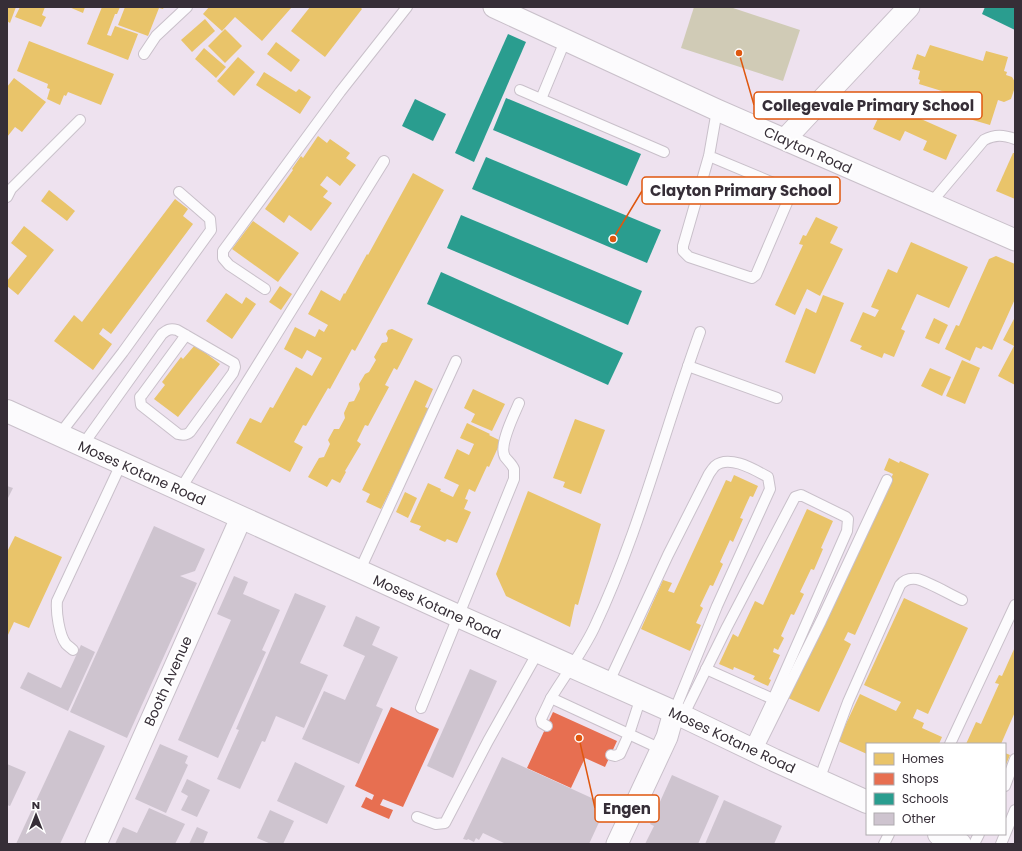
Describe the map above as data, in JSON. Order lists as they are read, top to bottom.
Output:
{
  "streets": {
    "street": ["Clayton Road", "Moses Kotane Road", "Booth Avenue"]
  },
  "crossings": [
    ["Moses Kotane Road", "Booth Avenue"]
  ],
  "places": ["Collegevale Primary School", "Clayton Primary School", "Engen"],
  "legend": [
    "Homes",
    "Shops",
    "Schools",
    "Other"
  ],
  "north": "top"
}
